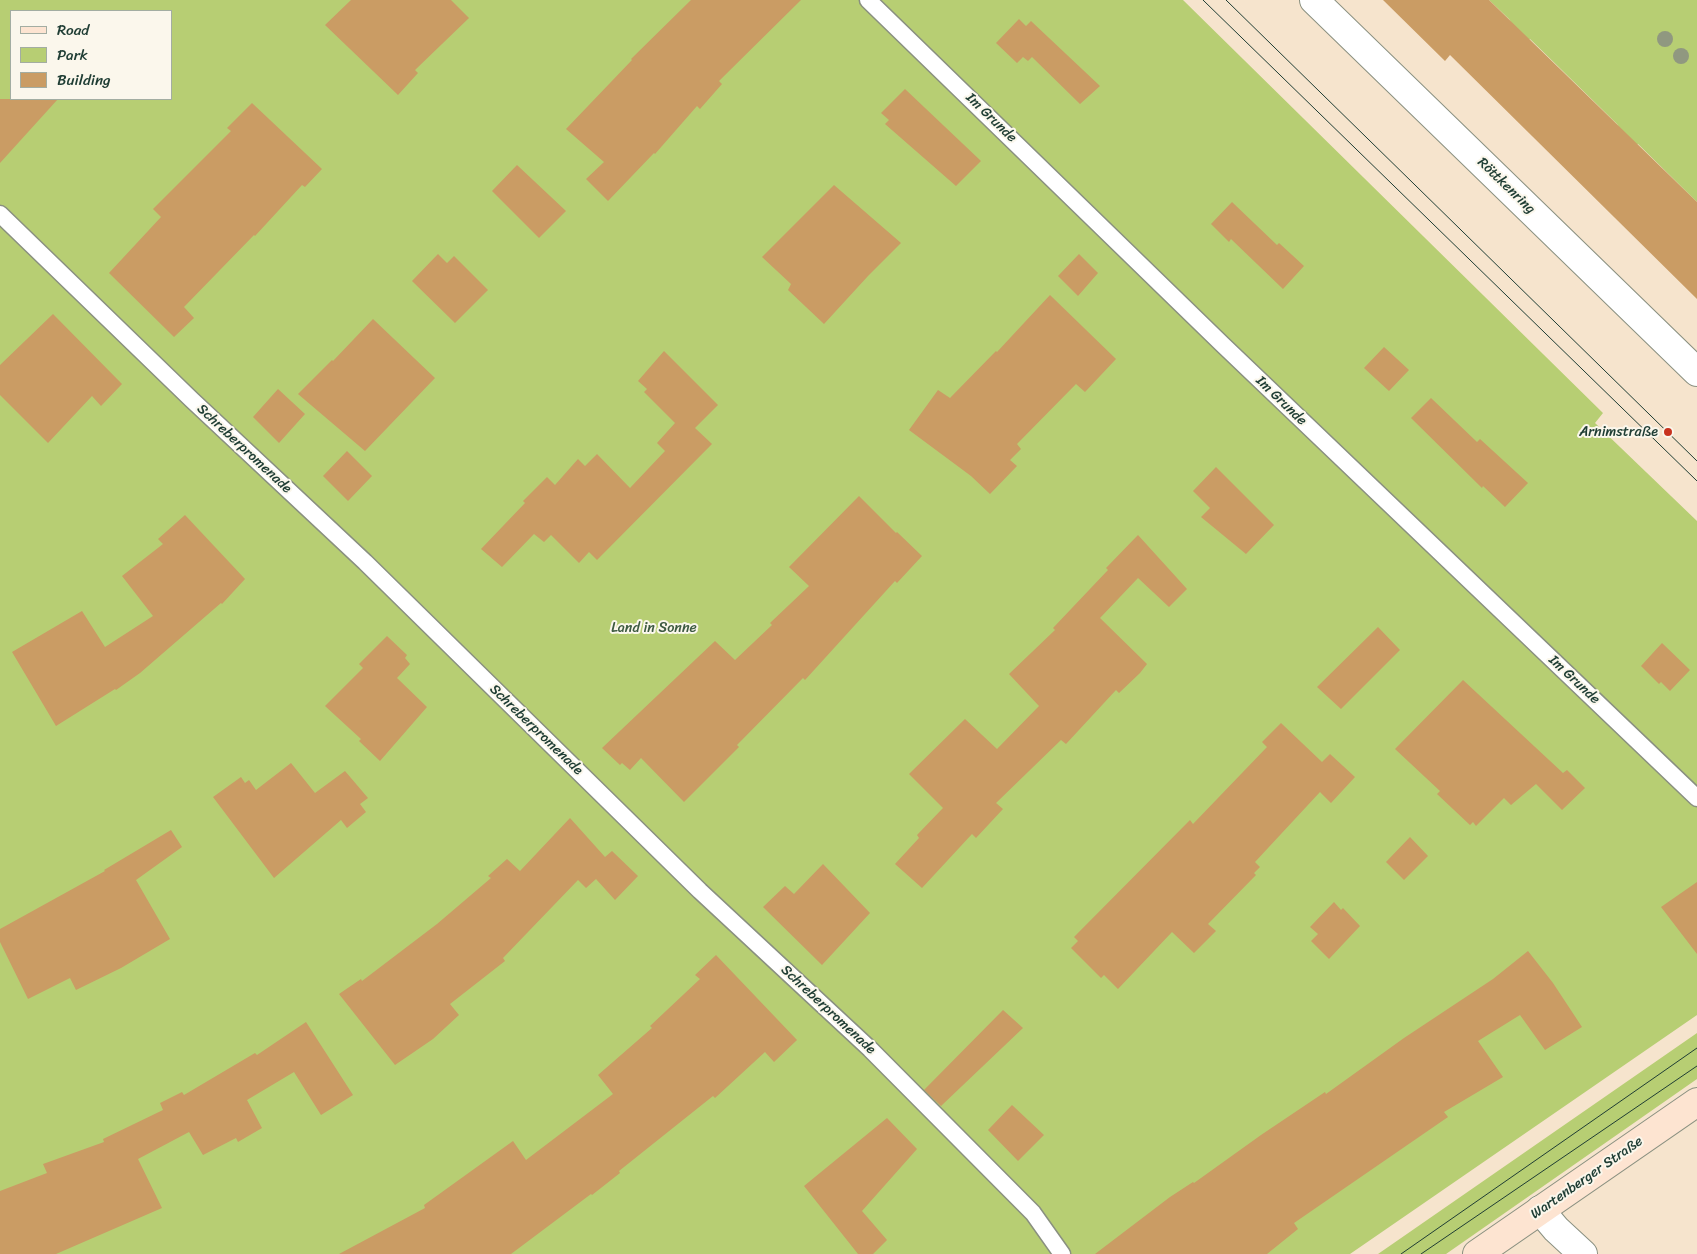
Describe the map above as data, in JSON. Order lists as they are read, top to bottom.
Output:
{
  "streets": {
    "street": ["Röttkenring", "Wartenberger Straße"],
    "lane": ["Im Grunde", "Schreberpromenade"]
  },
  "parks": ["Land in Sonne"],
  "places": ["Arnimstraße"],
  "legend": ["Road", "Park", "Building"]
}
